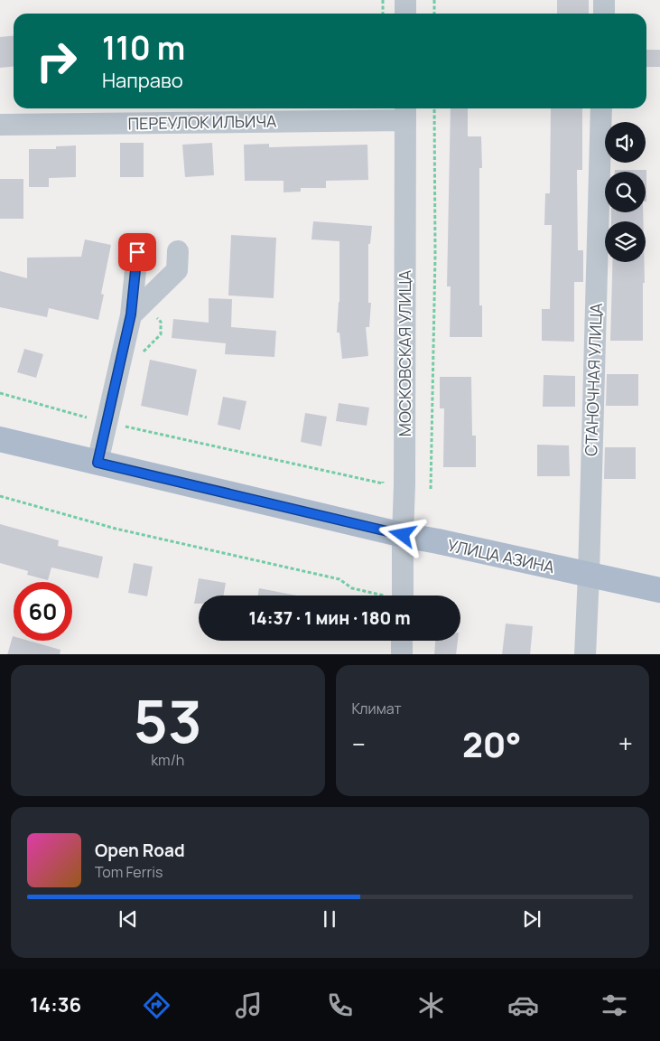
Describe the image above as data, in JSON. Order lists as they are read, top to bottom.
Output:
{
  "streets": {
    "main road": ["УЛИЦА АЗИНА"],
    "street": ["ПЕРЕУЛОК ИЛЬИЧА", "МОСКОВСКАЯ УЛИЦА", "СТАНОЧНАЯ УЛИЦА"]
  },
  "crossings": [
    ["ПЕРЕУЛОК ИЛЬИЧА", "МОСКОВСКАЯ УЛИЦА"],
    ["МОСКОВСКАЯ УЛИЦА", "УЛИЦА АЗИНА"],
    ["СТАНОЧНАЯ УЛИЦА", "УЛИЦА АЗИНА"]
  ],
  "page": {
    "turn": ["110 m", "Направо"],
    "limit": "60",
    "trip": "14:37 · 1 мин · 180 m",
    "tile": [
      ["53", "km/h"],
      "Климат"
    ],
    "heat": ["−", "20°", "+"],
    "song": ["Open Road", "Tom Ferris"],
    "tabs": "14:36"
  }
}
